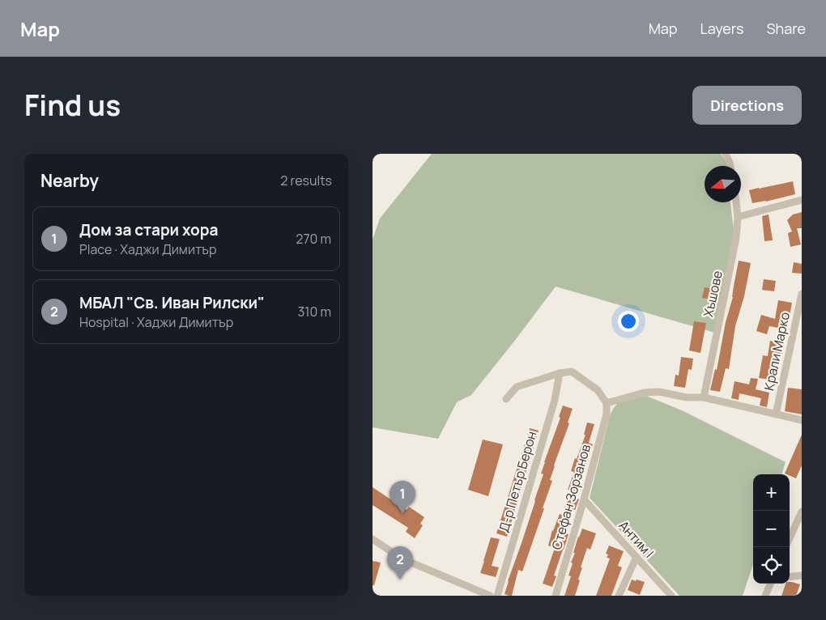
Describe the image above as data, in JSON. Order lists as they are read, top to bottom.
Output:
{
  "streets": {
    "street": [
      "Хъшове",
      "Крали Марко",
      "Д-р Петър Берон",
      "Стефан Зорзанов",
      "Антим I"
    ]
  },
  "crossings": [
    ["Стефан Зорзанов", "Антим I"]
  ],
  "north": "left",
  "page": {
    "header": "Map",
    "nav": ["Map", "Layers", "Share"],
    "title": "Find us",
    "buttons": "Directions",
    "heading": ["Nearby", "2 results"],
    "list": [
      {
        "mark": "1",
        "name": "Дом за стари хора",
        "note": "Place · Хаджи Димитър",
        "value": "270 m"
      },
      {
        "mark": "2",
        "name": "МБАЛ \"Св. Иван Рилски\"",
        "note": "Hospital · Хаджи Димитър",
        "value": "310 m"
      }
    ],
    "map_buttons": ["+", "−"],
    "pins": ["1", "2"]
  }
}
